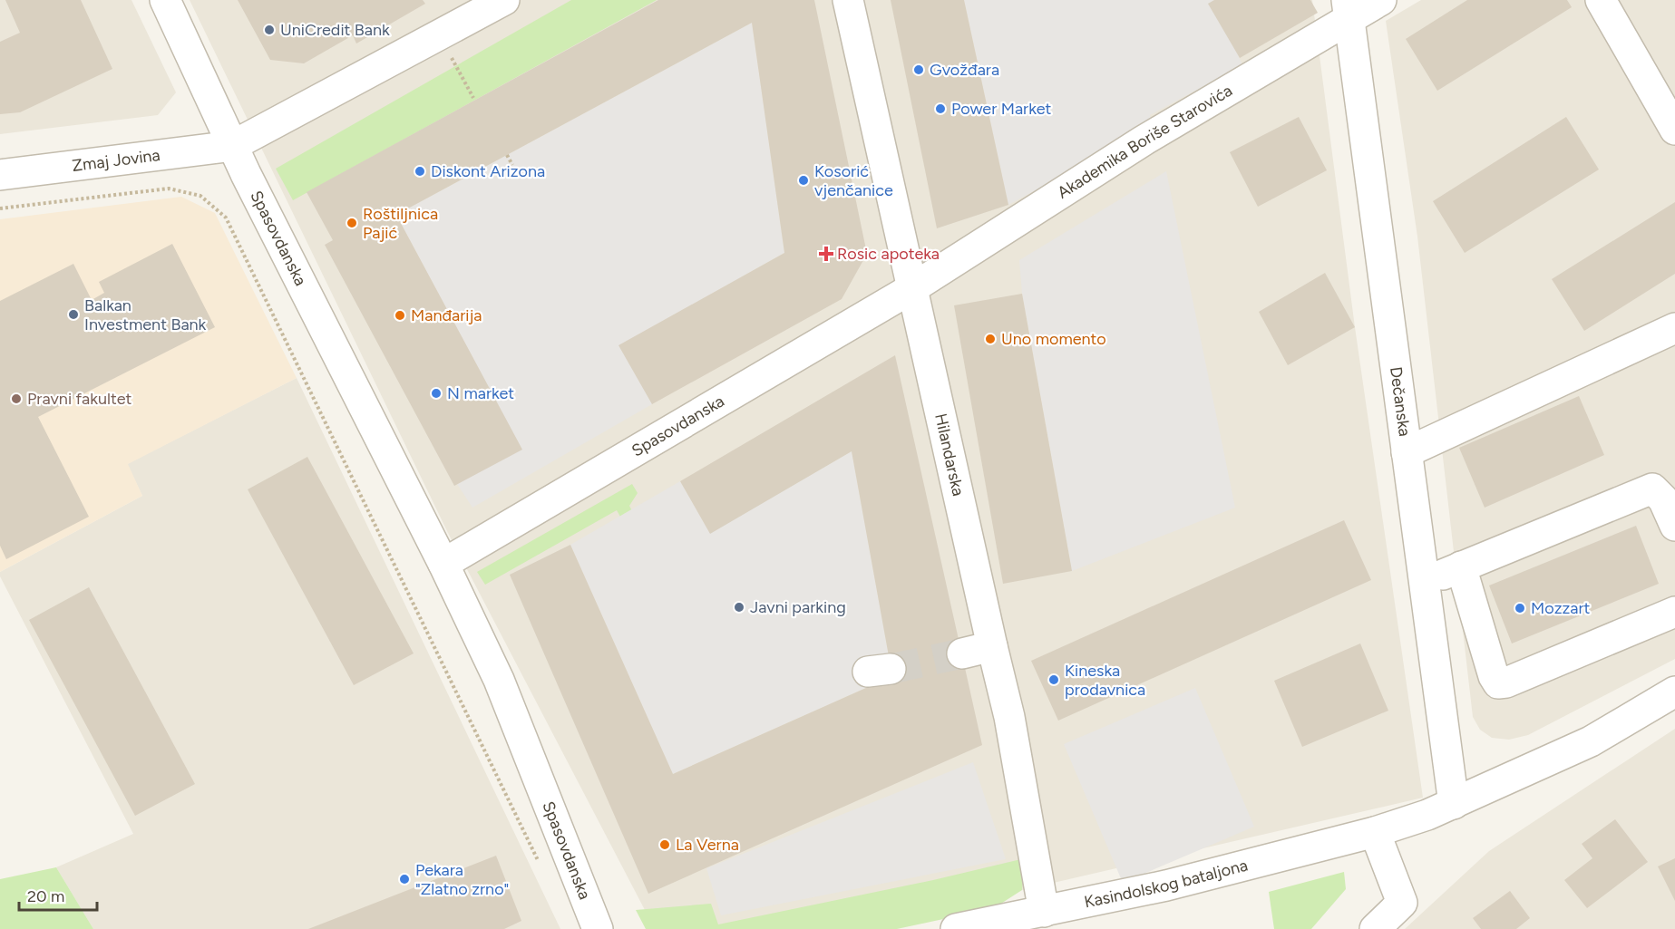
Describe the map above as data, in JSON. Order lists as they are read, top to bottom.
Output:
{
  "streets": {
    "street": [
      "Akademika Boriše Starovića",
      "Zmaj Jovina",
      "Spasovdanska",
      "Dečanska",
      "Hilandarska",
      "Kasindolskog bataljona"
    ]
  },
  "crossings": [
    ["Akademika Boriše Starovića", "Spasovdanska"],
    ["Akademika Boriše Starovića", "Dečanska"],
    ["Akademika Boriše Starovića", "Hilandarska"],
    ["Zmaj Jovina", "Spasovdanska"],
    ["Spasovdanska", "Hilandarska"],
    ["Dečanska", "Kasindolskog bataljona"],
    ["Hilandarska", "Kasindolskog bataljona"]
  ],
  "places": {
    "other": [
      "UniCredit Bank",
      "Gvožđara",
      "Power Market",
      "Diskont Arizona",
      "Kosorić vjenčanice",
      "Roštiljnica Pajić",
      "Balkan Investment Bank",
      "Manđarija",
      "Uno momento",
      "N market",
      "Pravni fakultet",
      "Javni parking",
      "Mozzart",
      "Kineska prodavnica",
      "La Verna",
      "Pekara \"Zlatno zrno\""
    ],
    "health": ["Rosic apoteka"]
  },
  "scale_bar": "20 m"
}
